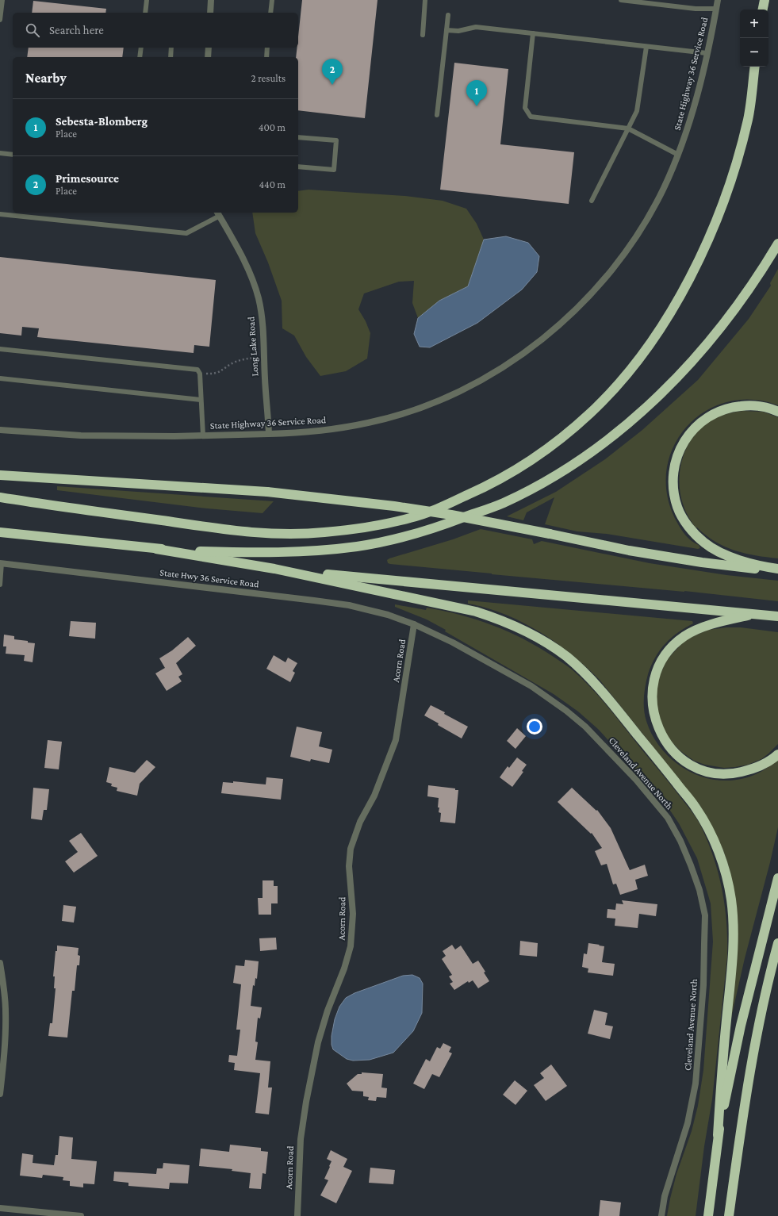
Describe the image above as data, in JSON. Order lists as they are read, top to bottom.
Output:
{
  "streets": {
    "street": [
      "State Highway 36 Service Road",
      "Long Lake Road",
      "State Hwy 36 Service Road",
      "Acorn Road",
      "Cleveland Avenue North"
    ]
  },
  "crossings": [
    ["State Highway 36 Service Road", "Long Lake Road"],
    ["State Hwy 36 Service Road", "Acorn Road"],
    ["State Hwy 36 Service Road", "Cleveland Avenue North"],
    ["Acorn Road", "Cleveland Avenue North"]
  ],
  "page": {
    "map_buttons": ["+", "−"],
    "search": "Search here",
    "heading": ["Nearby", "2 results"],
    "pins": ["2", "1"],
    "list": [
      {
        "mark": "1",
        "name": "Sebesta-Blomberg",
        "note": "Place",
        "value": "400 m"
      },
      {
        "mark": "2",
        "name": "Primesource",
        "note": "Place",
        "value": "440 m"
      }
    ]
  }
}
